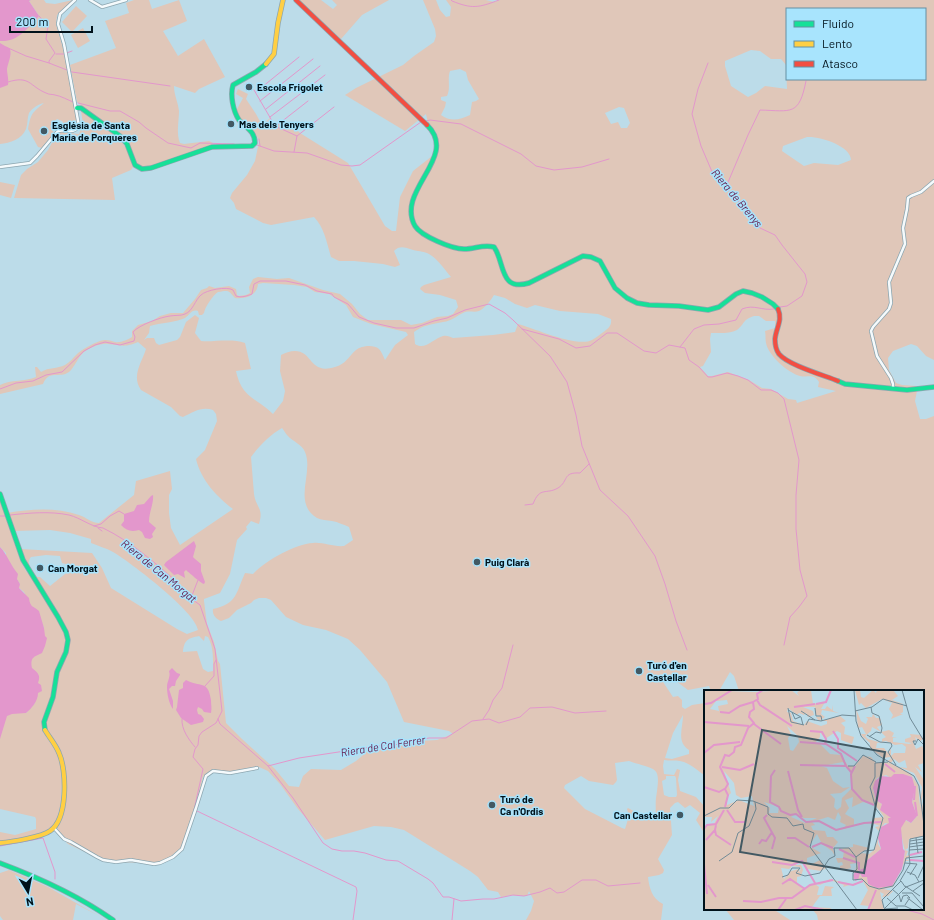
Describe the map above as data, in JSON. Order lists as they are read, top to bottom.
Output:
{
  "water": ["Riera de Brenys", "Riera de Can Morgat", "Riera de Cal Ferrer"],
  "places": [
    "Escola Frigolet",
    "Mas dels Tenyers",
    "Església de Santa Maria de Porqueres",
    "Puig Clarà",
    "Can Morgat",
    "Turó d'en Castellar",
    "Turó de Ca n'Ordis",
    "Can Castellar"
  ],
  "legend": ["Fluido", "Lento", "Atasco"],
  "scale_bar": "200 m",
  "north": "bottom"
}
